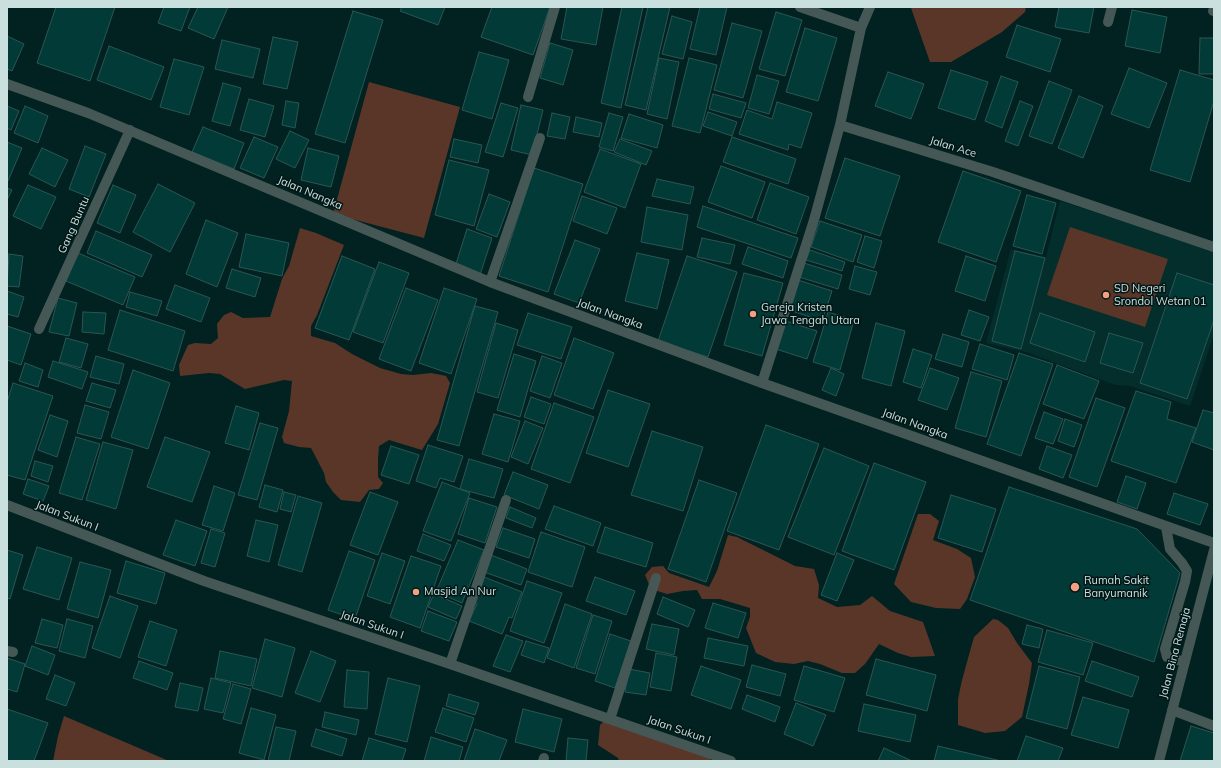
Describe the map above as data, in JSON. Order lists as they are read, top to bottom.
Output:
{
  "streets": {
    "street": [
      "Jalan Ace",
      "Jalan Nangka",
      "Gang Buntu",
      "Jalan Sukun I",
      "Jalan Bina Remaja"
    ]
  },
  "crossings": [
    ["Jalan Nangka", "Gang Buntu"]
  ],
  "places": [
    "SD Negeri Srondol Wetan 01",
    "Gereja Kristen Jawa Tengah Utara",
    "Rumah Sakit Banyumanik",
    "Masjid An Nur"
  ]
}
